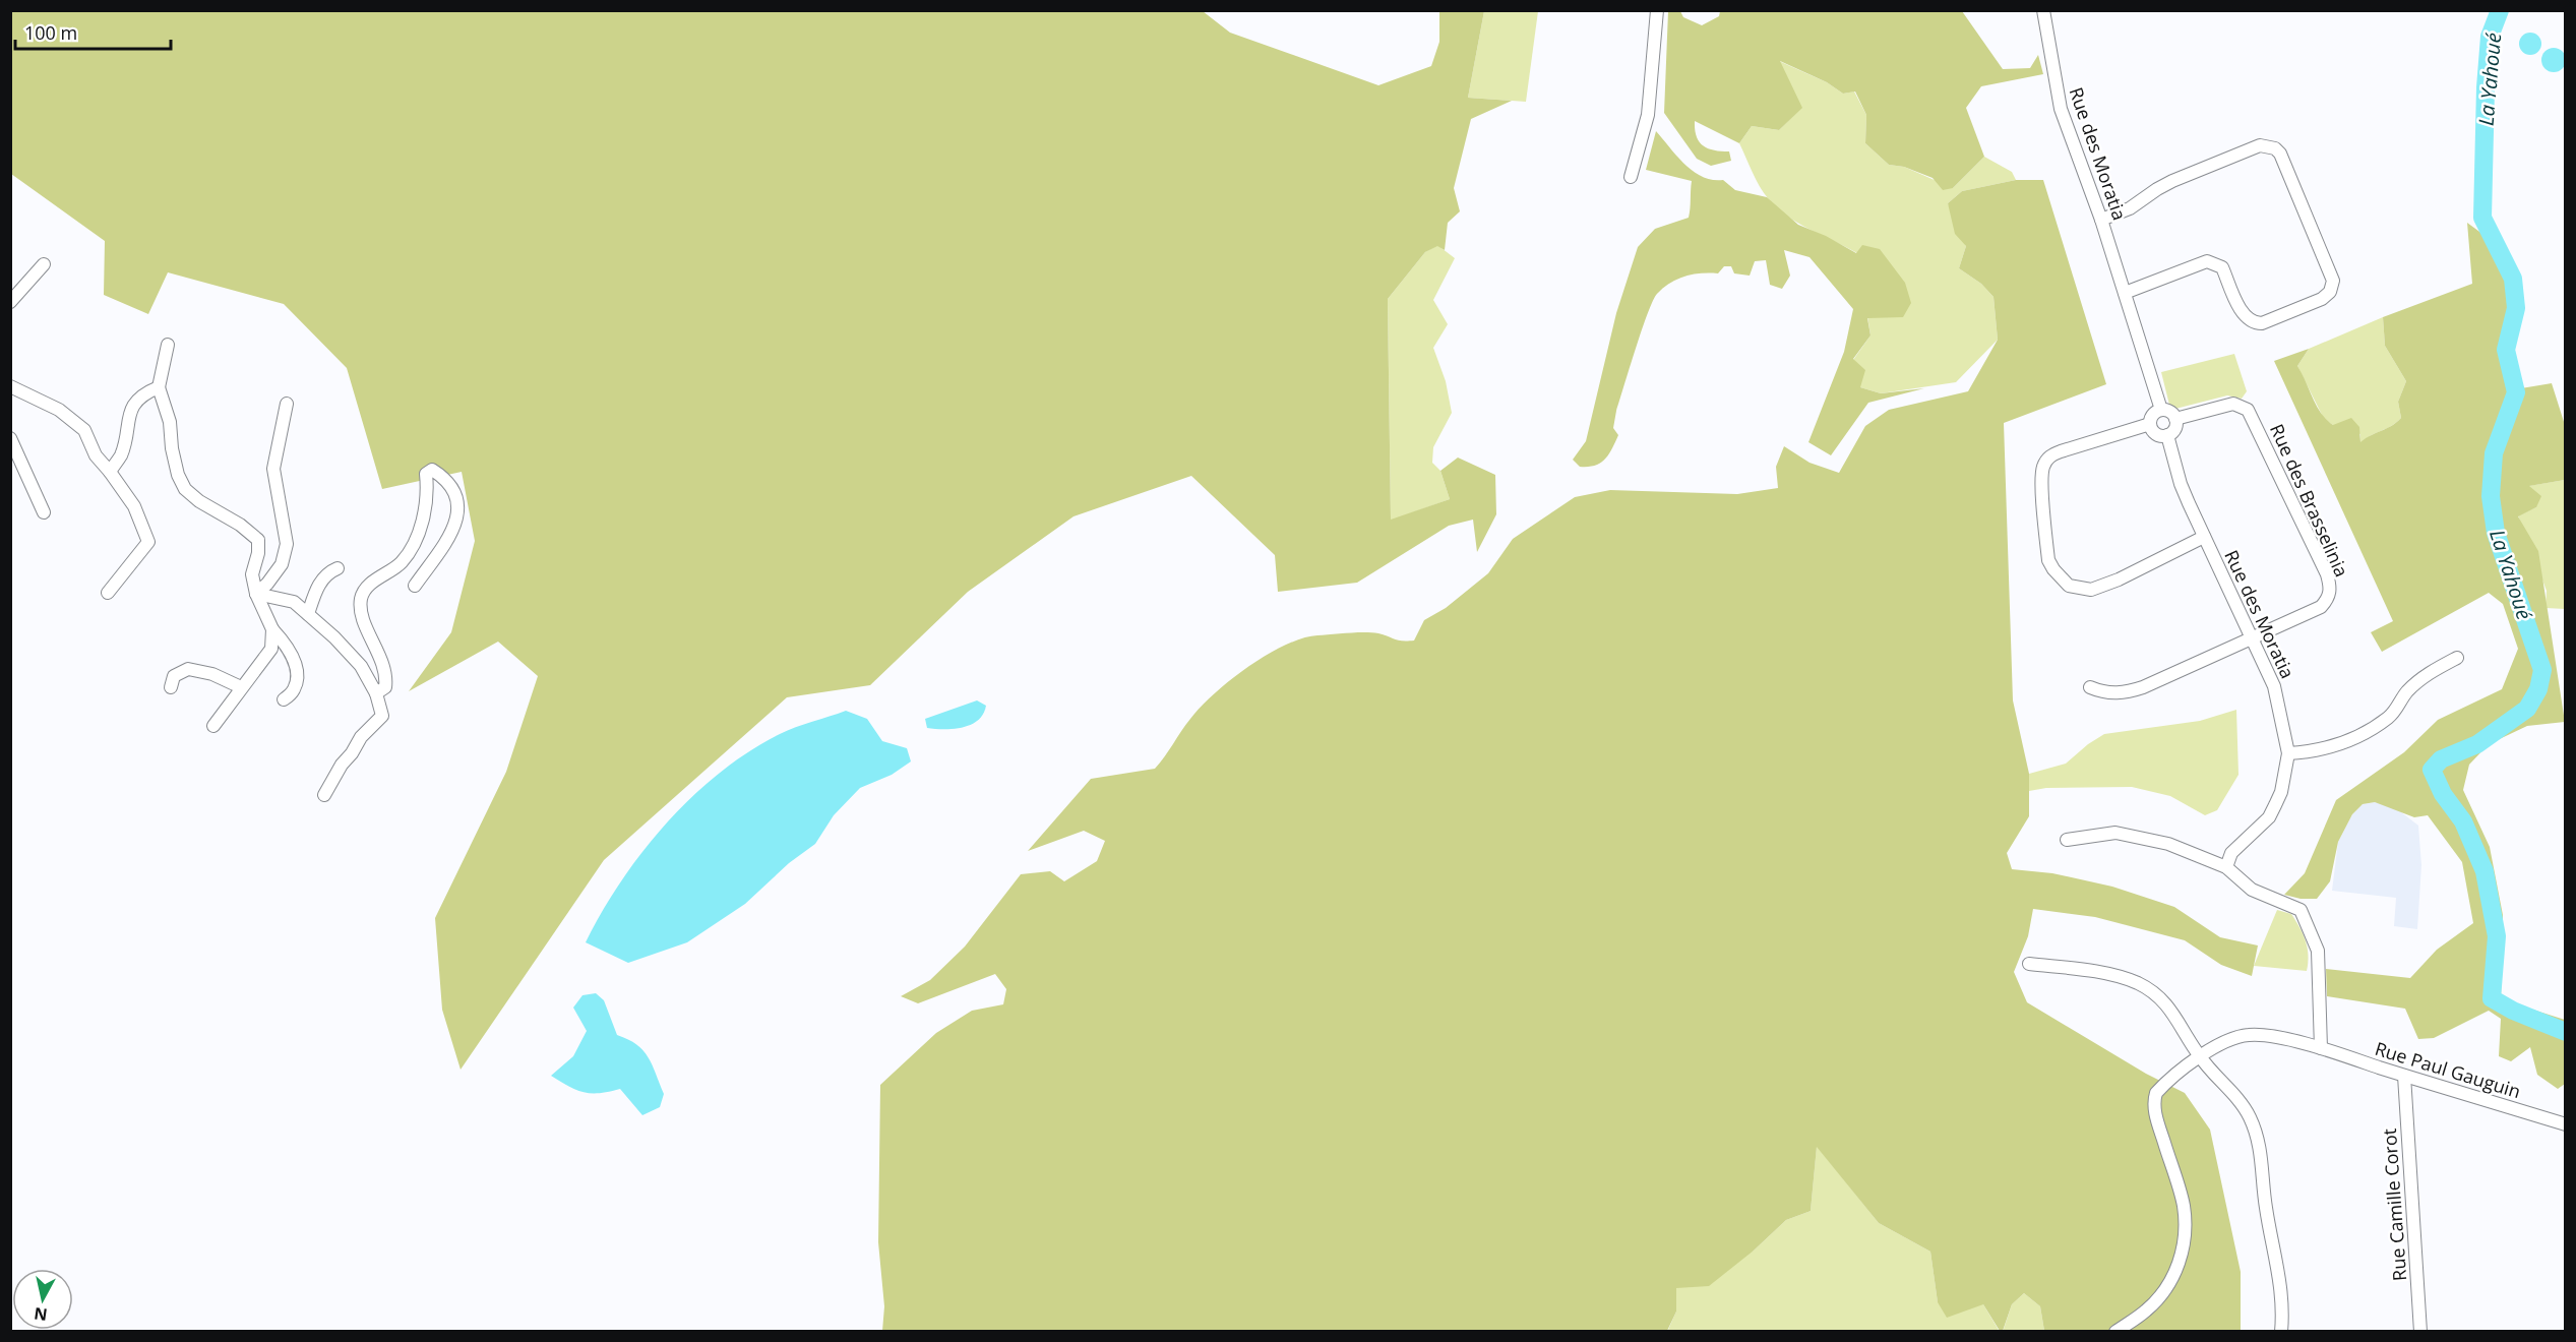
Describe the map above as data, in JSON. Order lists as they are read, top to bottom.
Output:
{
  "streets": {
    "street": [
      "Rue des Moratia",
      "Rue des Brasselinia",
      "Rue Paul Gauguin",
      "Rue Camille Corot"
    ]
  },
  "crossings": [
    ["Rue des Moratia", "Rue des Brasselinia"],
    ["Rue Paul Gauguin", "Rue Camille Corot"]
  ],
  "water": ["La Yahoué"],
  "scale_bar": "100 m",
  "north": "bottom"
}
